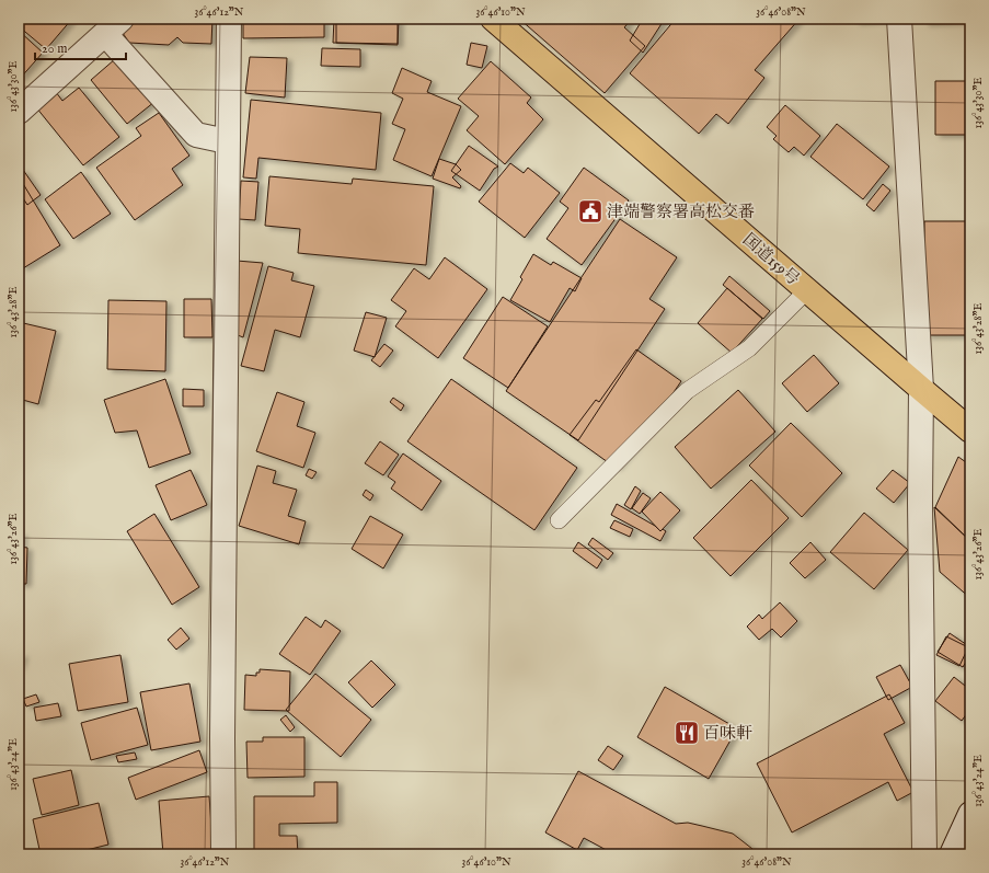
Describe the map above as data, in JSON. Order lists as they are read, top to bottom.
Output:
{
  "streets": {
    "highway": ["国道159号"]
  },
  "places": {
    "public building": ["津端警察署高松交番"],
    "restaurant": ["百味軒"]
  },
  "scale_bar": "20 m",
  "coordinates": [
    "36°46'12\"N",
    "36°46'10\"N",
    "36°46'08\"N",
    "136°43'30\"E",
    "136°43'28\"E",
    "136°43'26\"E",
    "136°43'24\"E"
  ]
}
